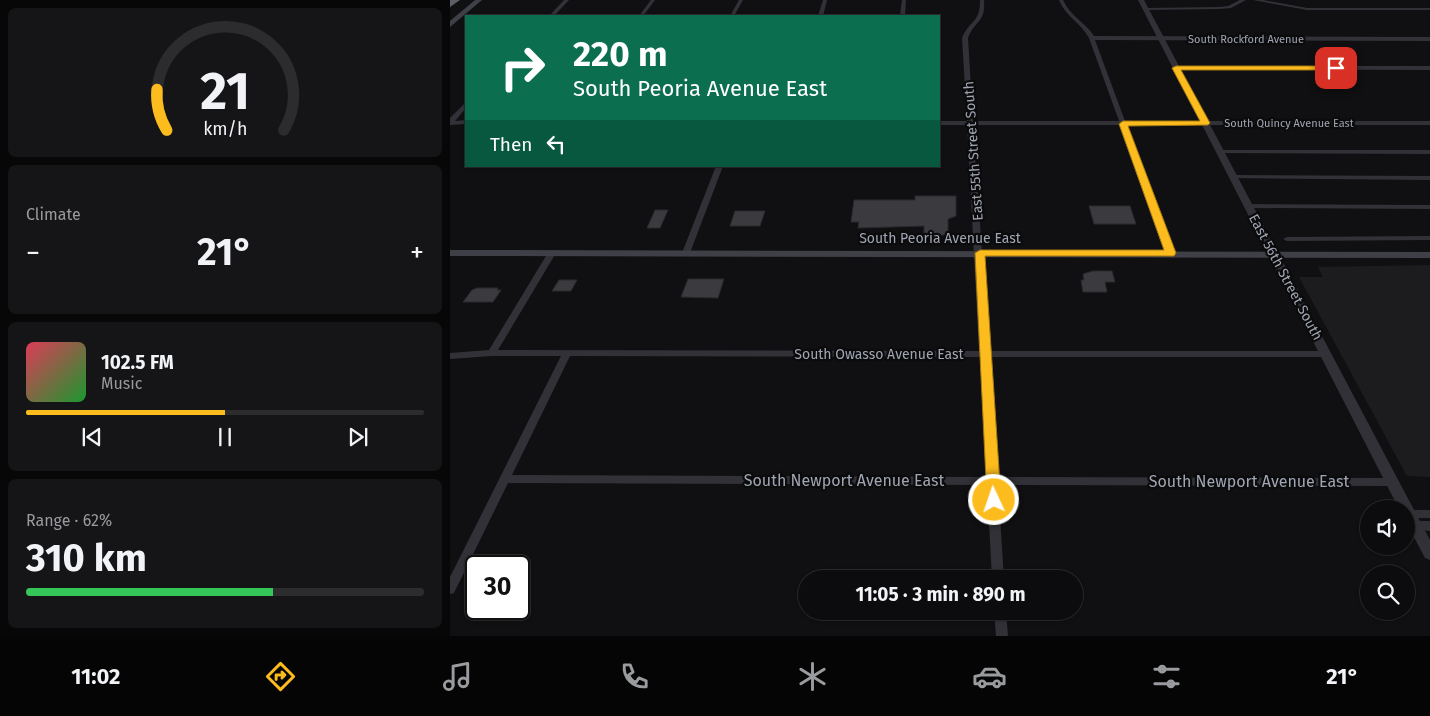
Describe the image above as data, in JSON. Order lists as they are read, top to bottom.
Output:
{
  "streets": {
    "main road": ["South Peoria Avenue East"],
    "street": [
      "South Rockford Avenue",
      "South Quincy Avenue East",
      "East 55th Street South",
      "East 56th Street South",
      "South Owasso Avenue East",
      "South Newport Avenue East"
    ]
  },
  "crossings": [
    ["South Rockford Avenue", "East 56th Street South"],
    ["South Quincy Avenue East", "East 55th Street South"],
    ["South Quincy Avenue East", "East 56th Street South"],
    ["East 55th Street South", "South Peoria Avenue East"],
    ["East 55th Street South", "South Owasso Avenue East"],
    ["East 55th Street South", "South Newport Avenue East"],
    ["South Peoria Avenue East", "East 56th Street South"],
    ["East 56th Street South", "South Owasso Avenue East"],
    ["East 56th Street South", "South Newport Avenue East"]
  ],
  "page": {
    "turn": ["220 m", "South Peoria Avenue East"],
    "then": "Then",
    "tile": [
      "Climate",
      ["Range · 62%", "310 km"]
    ],
    "heat": ["−", "21°", "+"],
    "song": ["102.5 FM", "Music"],
    "limit": "30",
    "trip": "11:05 · 3 min · 890 m",
    "tabs": ["11:02", "21°"],
    "gauge": ["21", "km/h"]
  }
}
